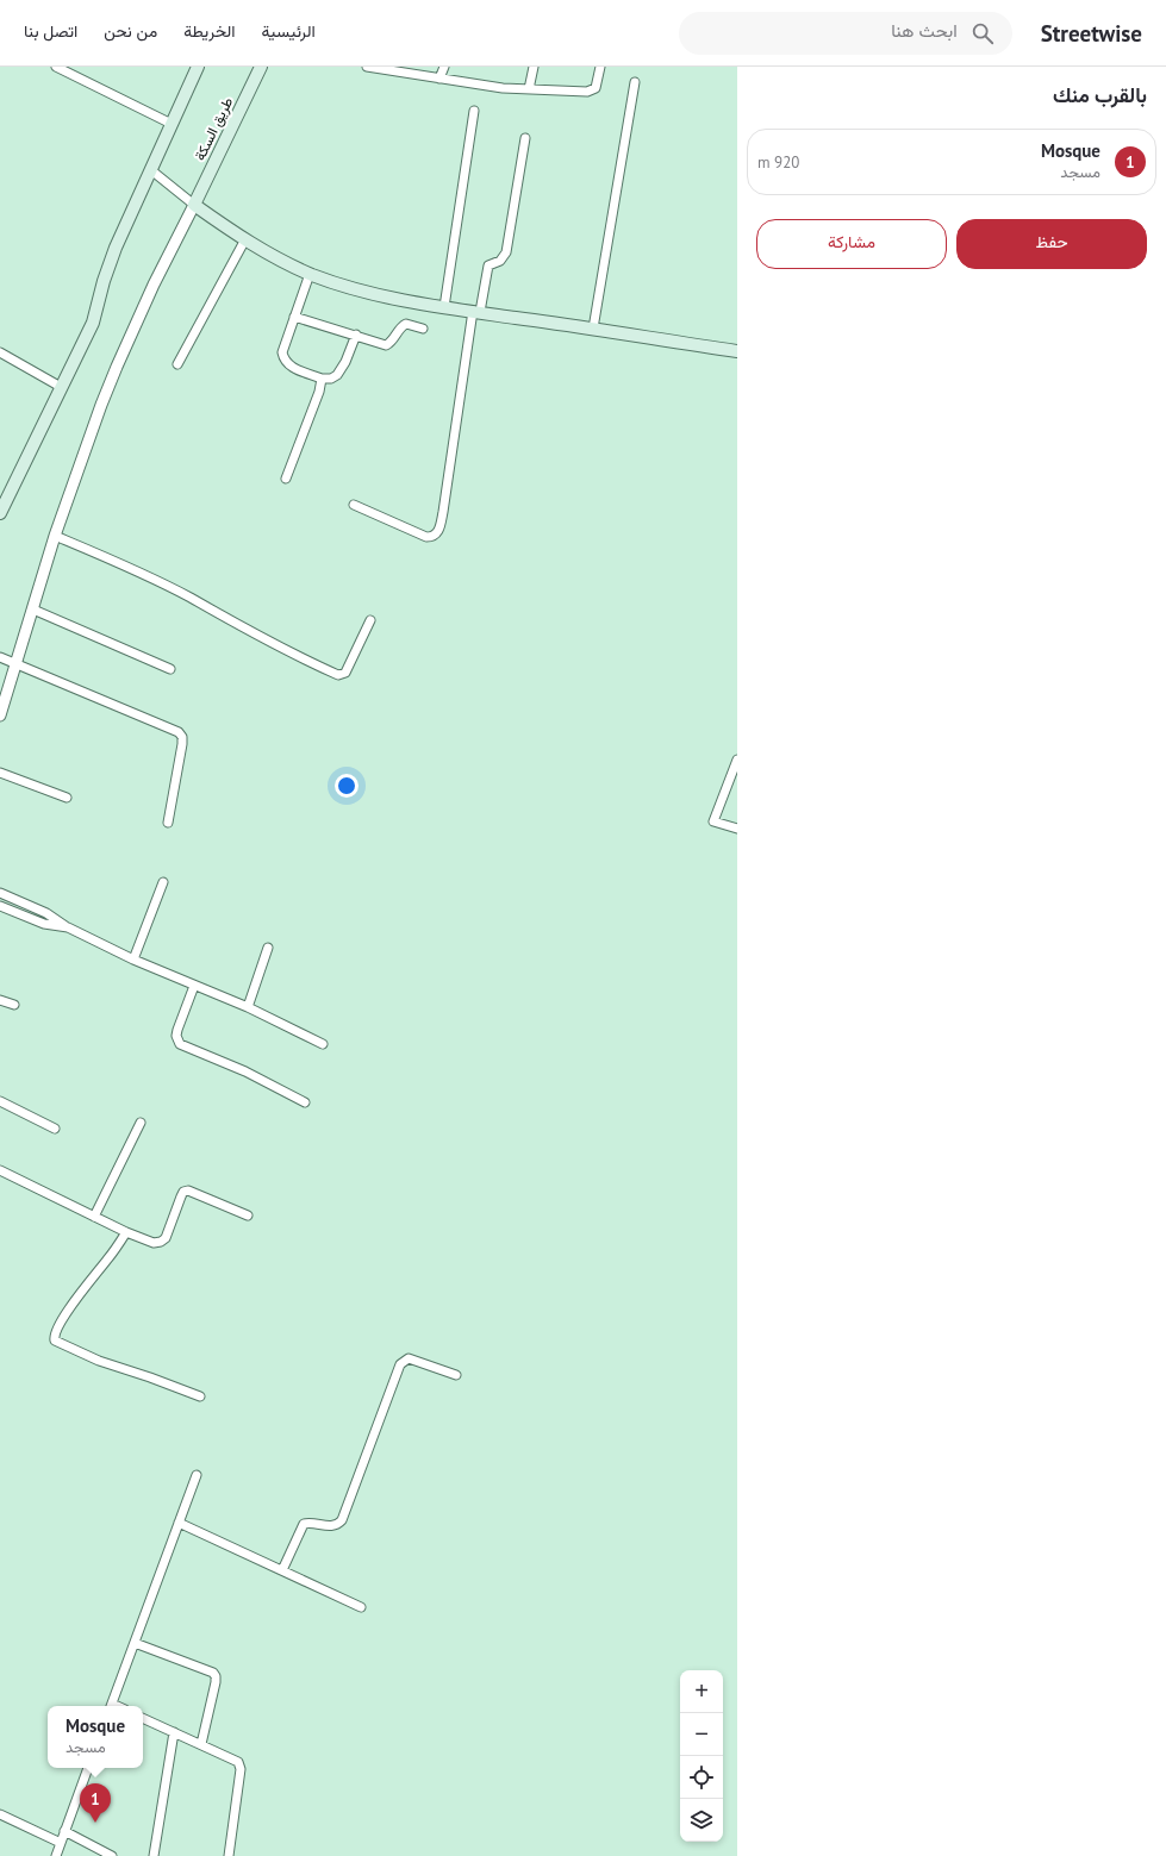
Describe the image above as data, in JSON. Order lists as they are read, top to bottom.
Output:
{
  "streets": {
    "main road": ["طريق السكة"]
  },
  "page": {
    "header": "Streetwise",
    "search": "ابحث هنا",
    "nav": [
      "الرئيسية",
      "الخريطة",
      "من نحن",
      "اتصل بنا"
    ],
    "heading": "بالقرب منك",
    "list": [
      {
        "mark": "1",
        "name": "Mosque",
        "note": "مسجد",
        "value": "920 m"
      }
    ],
    "buttons": ["حفظ", "مشاركة"],
    "map_buttons": ["+", "−"],
    "popup": ["Mosque", "مسجد"],
    "pins": "1"
  }
}
